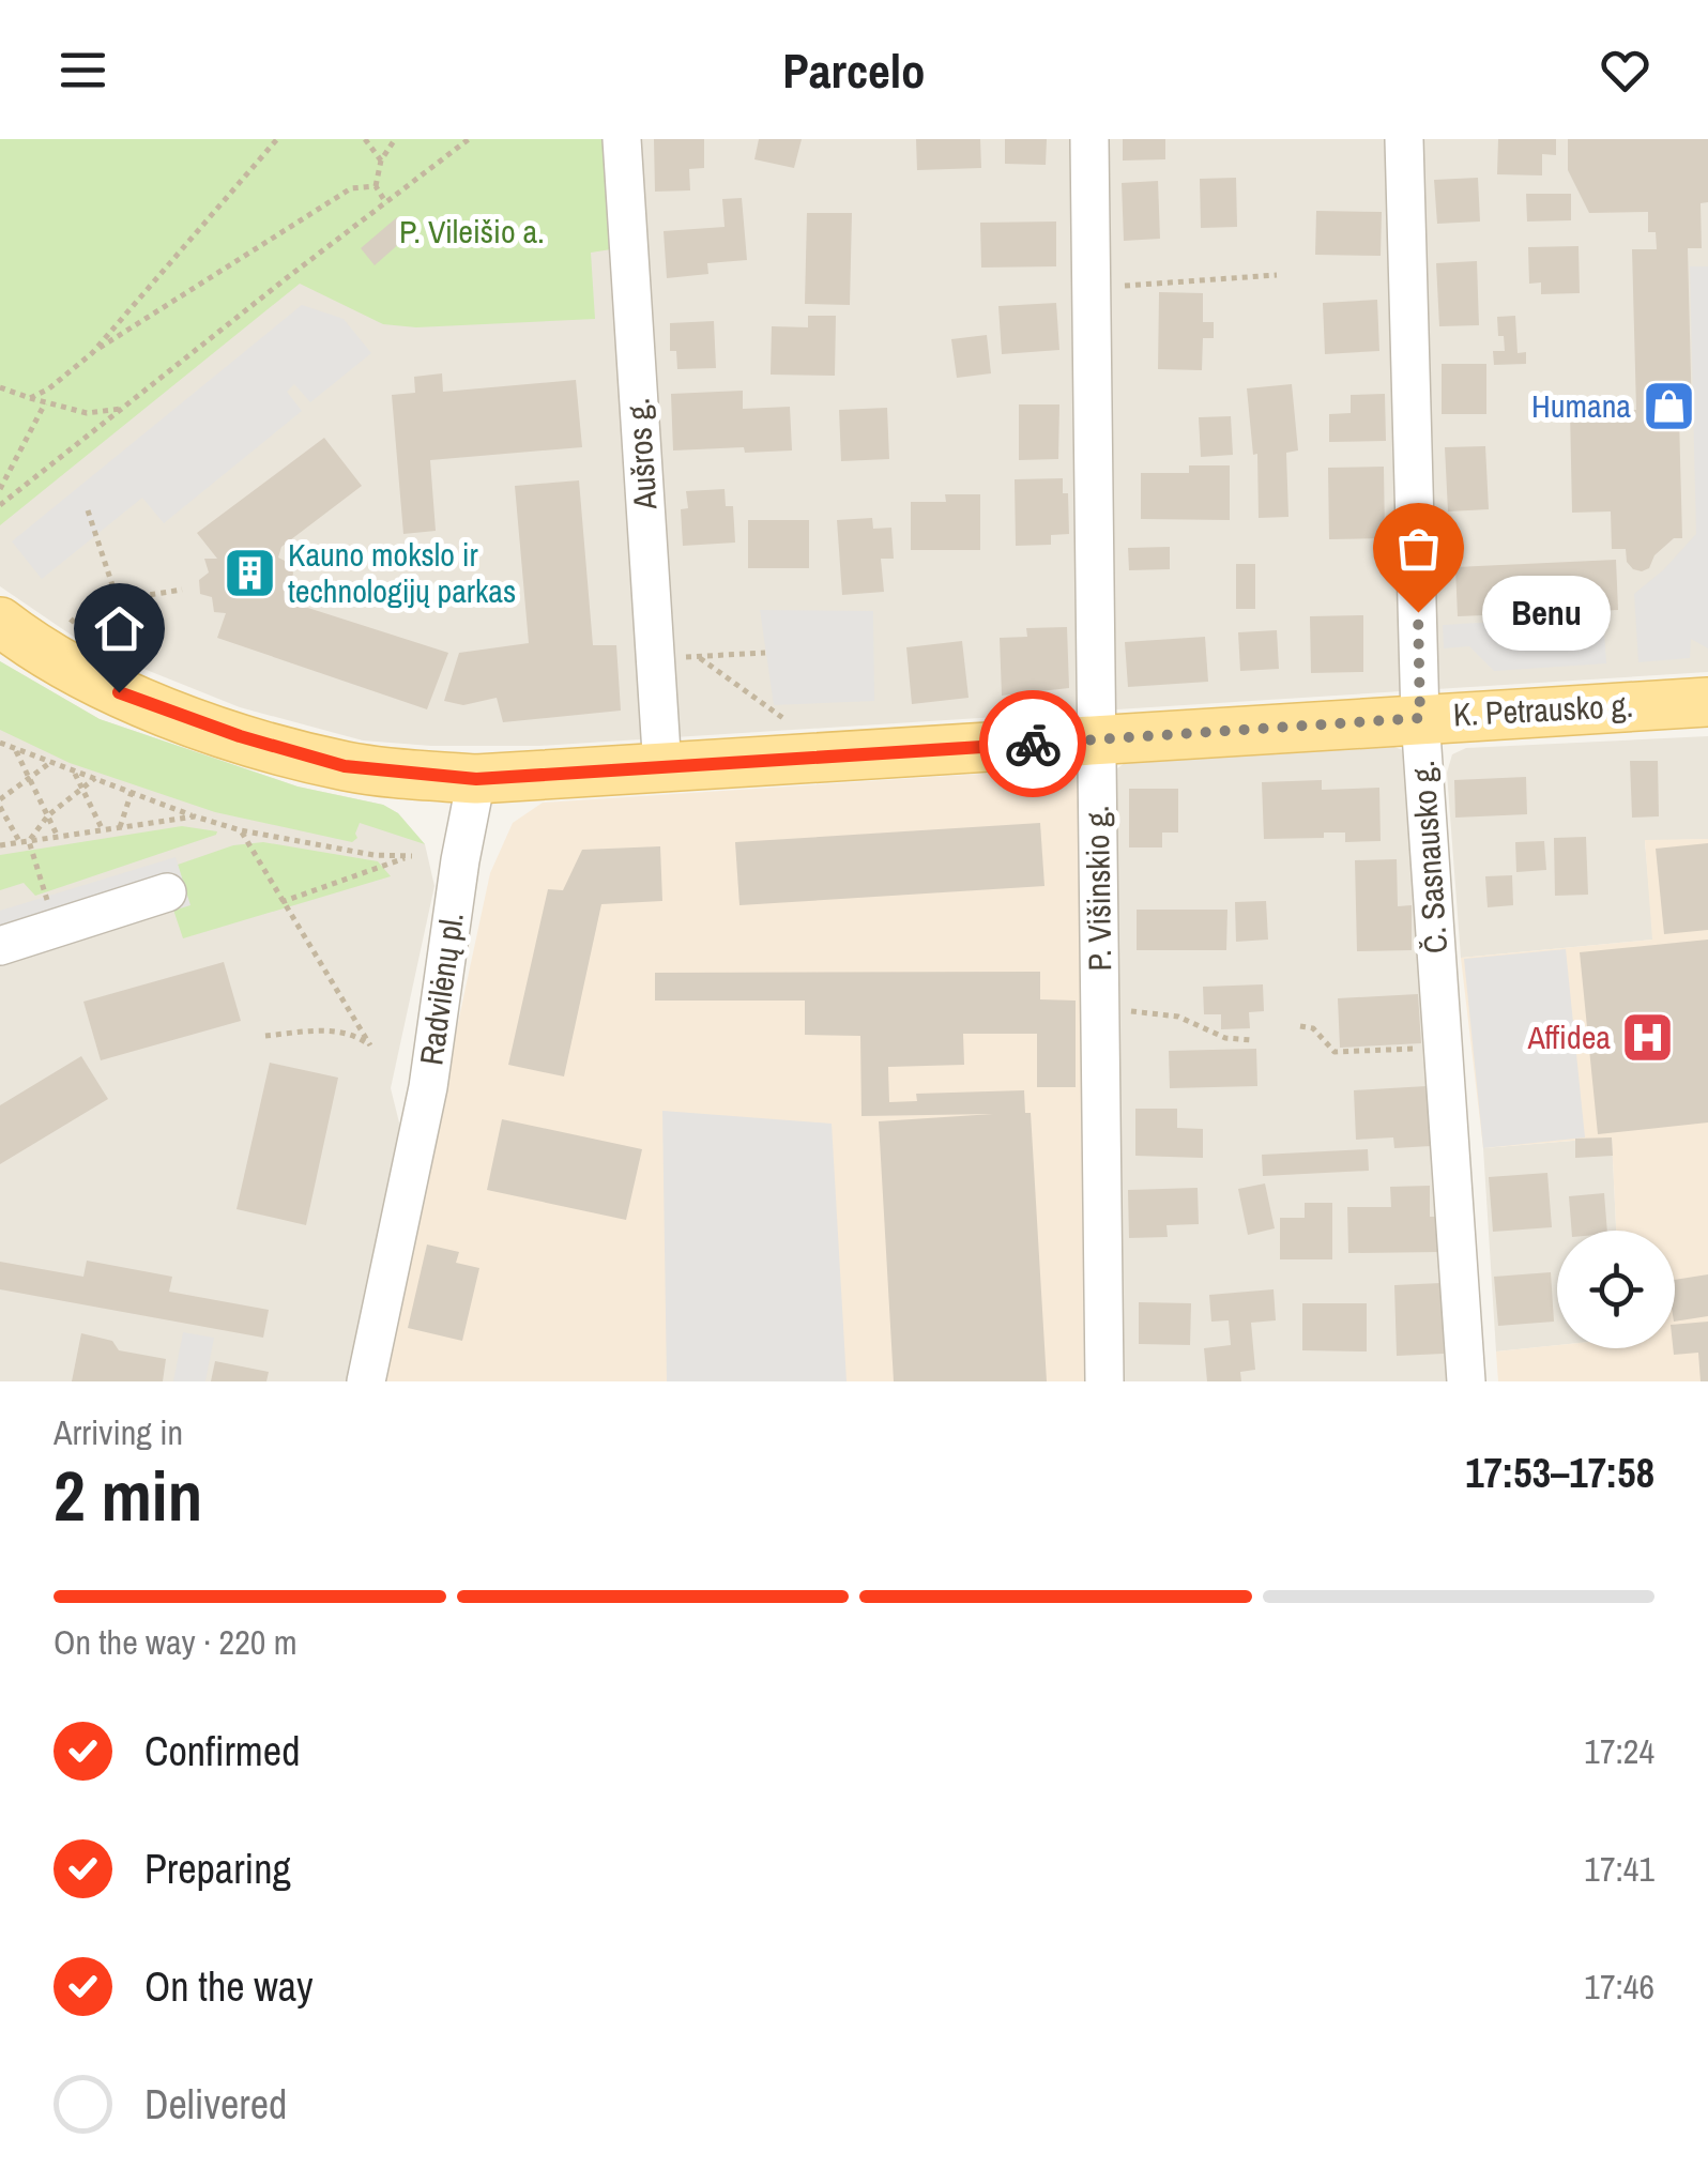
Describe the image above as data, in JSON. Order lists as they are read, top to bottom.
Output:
{
  "streets": {
    "main road": ["K. Petrausko g."],
    "street": [
      "Aušros g.",
      "Č. Sasnausko g.",
      "P. Višinskio g.",
      "Radvilėnų pl."
    ]
  },
  "crossings": [
    ["Aušros g.", "K. Petrausko g."],
    ["K. Petrausko g.", "Č. Sasnausko g."],
    ["K. Petrausko g.", "P. Višinskio g."],
    ["K. Petrausko g.", "Radvilėnų pl."]
  ],
  "parks": ["P. Vileišio a."],
  "places": {
    "shop": ["Humana"],
    "building": ["Kauno mokslo ir technologijų parkas"],
    "other": ["Benu"],
    "hospital": ["Affidea"]
  },
  "page": {
    "header": "Parcelo",
    "bubble": "Benu",
    "heading": ["2 min", "Arriving in", "17:53–17:58"],
    "bar": "On the way · 220 m",
    "list": [
      ["Confirmed", "17:24"],
      ["Preparing", "17:41"],
      ["On the way", "17:46"],
      "Delivered"
    ]
  }
}
